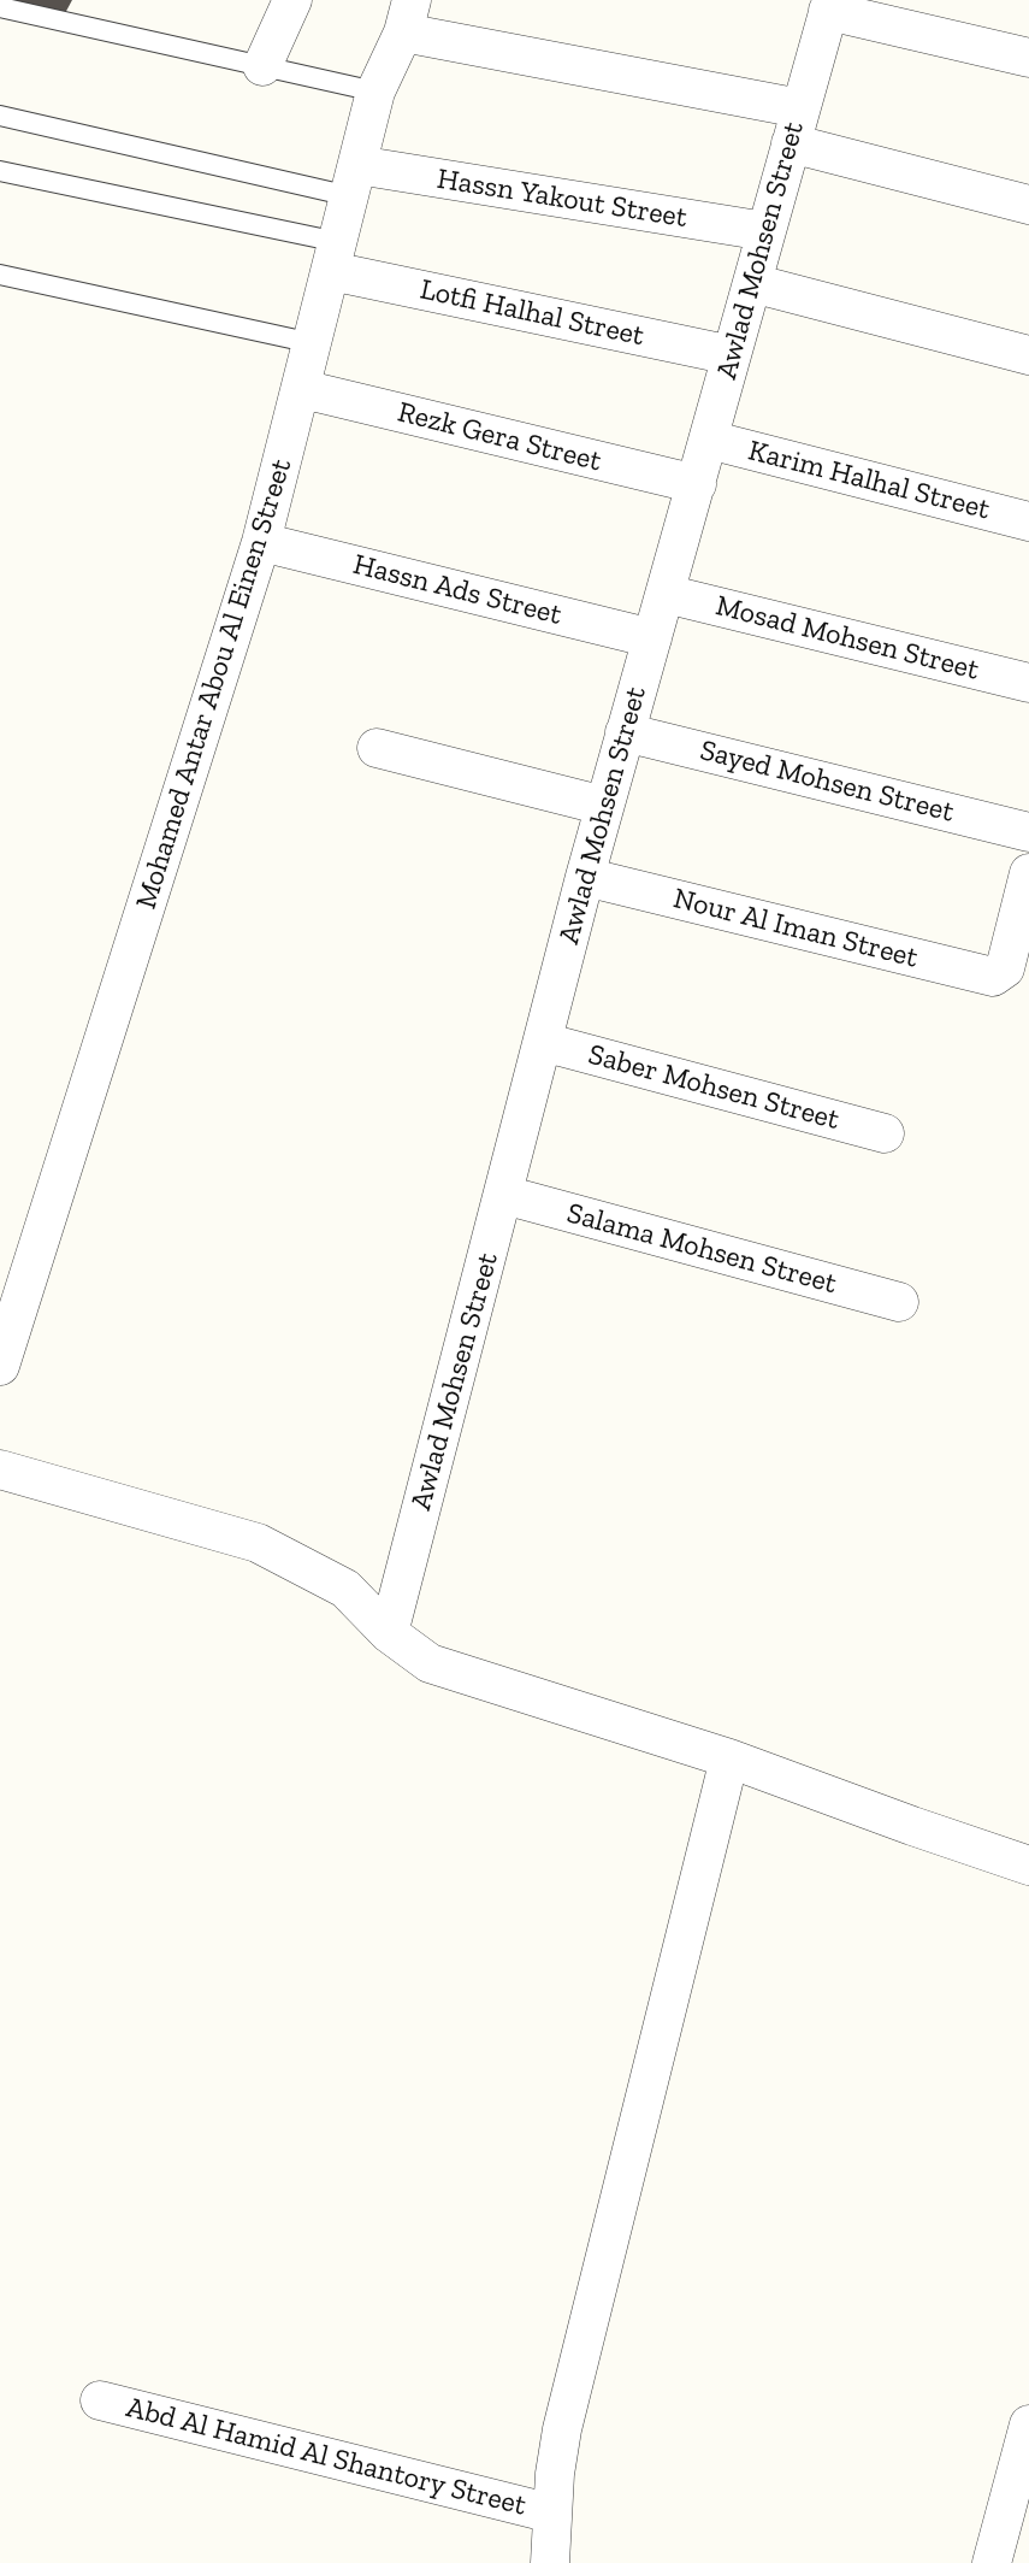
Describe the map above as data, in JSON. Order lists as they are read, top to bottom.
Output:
{
  "streets": {
    "street": [
      "Hassn Yakout Street",
      "Awlad Mohsen Street",
      "Lotfi Halhal Street",
      "Rezk Gera Street",
      "Karim Halhal Street",
      "Hassn Ads Street",
      "Mosad Mohsen Street",
      "Mohamed Antar Abou Al Einen Street",
      "Sayed Mohsen Street",
      "Nour Al Iman Street",
      "Saber Mohsen Street",
      "Salama Mohsen Street",
      "Abd Al Hamid Al Shantory Street"
    ]
  },
  "crossings": [
    ["Hassn Yakout Street", "Awlad Mohsen Street"],
    ["Hassn Yakout Street", "Mohamed Antar Abou Al Einen Street"],
    ["Awlad Mohsen Street", "Lotfi Halhal Street"],
    ["Awlad Mohsen Street", "Rezk Gera Street"],
    ["Awlad Mohsen Street", "Karim Halhal Street"],
    ["Awlad Mohsen Street", "Hassn Ads Street"],
    ["Awlad Mohsen Street", "Mosad Mohsen Street"],
    ["Awlad Mohsen Street", "Sayed Mohsen Street"],
    ["Awlad Mohsen Street", "Nour Al Iman Street"],
    ["Awlad Mohsen Street", "Saber Mohsen Street"],
    ["Awlad Mohsen Street", "Salama Mohsen Street"],
    ["Lotfi Halhal Street", "Mohamed Antar Abou Al Einen Street"],
    ["Rezk Gera Street", "Mohamed Antar Abou Al Einen Street"],
    ["Hassn Ads Street", "Mohamed Antar Abou Al Einen Street"]
  ]
}
